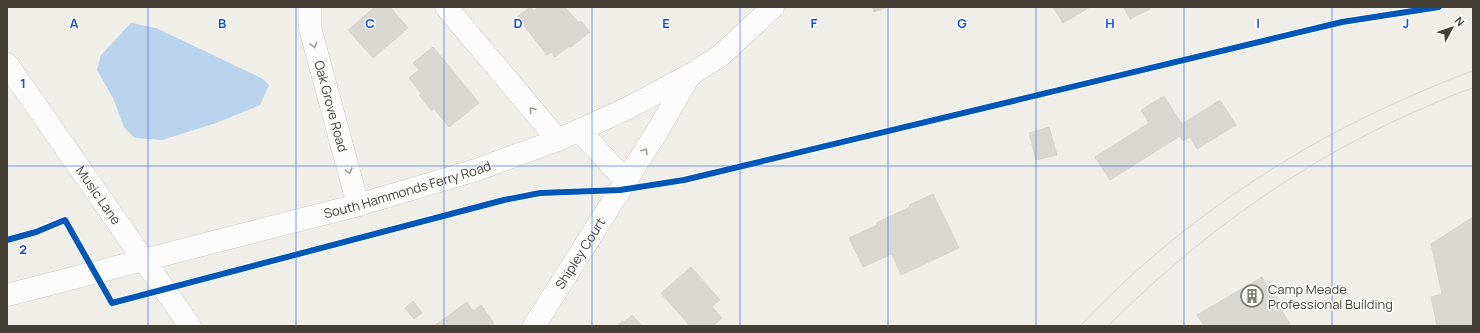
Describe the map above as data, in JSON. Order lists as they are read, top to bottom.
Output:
{
  "streets": {
    "street": [
      "Oak Grove Road",
      "South Hammonds Ferry Road",
      "Music Lane",
      "Shipley Court"
    ]
  },
  "crossings": [
    ["Oak Grove Road", "South Hammonds Ferry Road"],
    ["South Hammonds Ferry Road", "Music Lane"],
    ["South Hammonds Ferry Road", "Shipley Court"]
  ],
  "one_way": ["Oak Grove Road", "Shipley Court"],
  "places": {
    "building": ["Camp Meade Professional Building"]
  },
  "north": "top right",
  "grid": {
    "columns": [
      "A",
      "B",
      "C",
      "D",
      "E",
      "F",
      "G",
      "H",
      "I",
      "J"
    ],
    "rows": ["1", "2"]
  }
}
